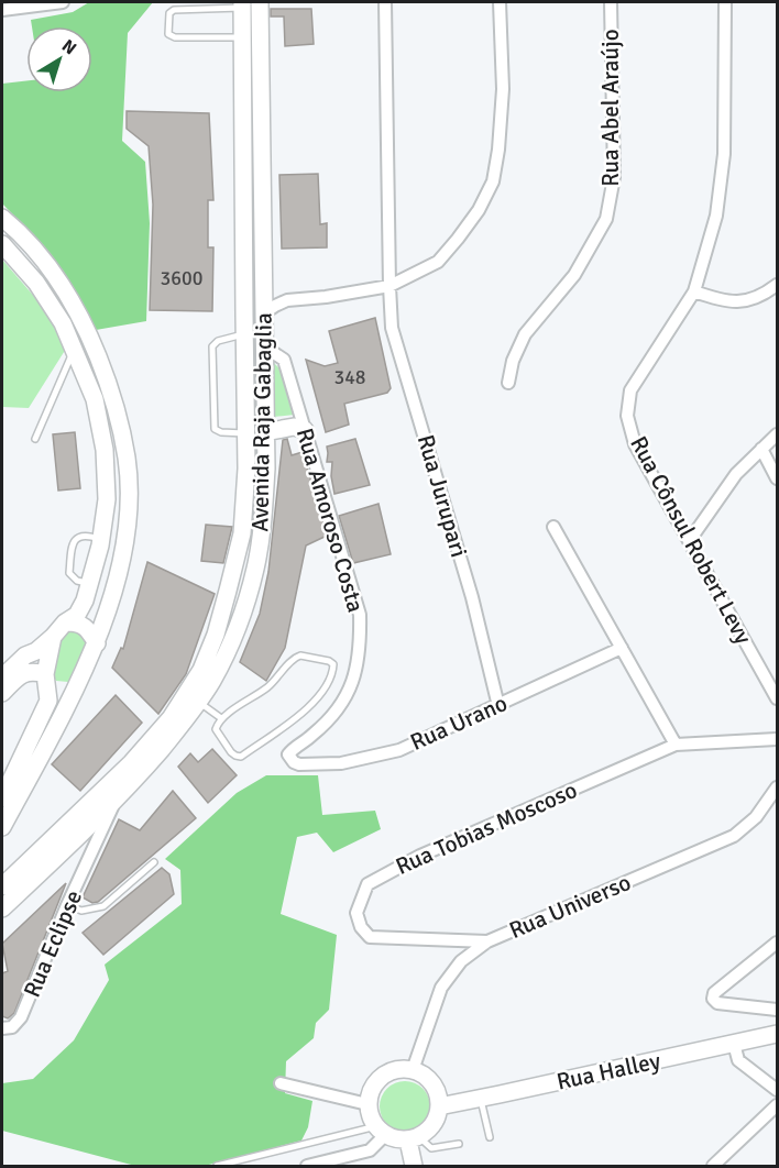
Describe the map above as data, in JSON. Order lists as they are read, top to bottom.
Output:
{
  "streets": {
    "main road": ["Avenida Raja Gabaglia", "Rua Halley"],
    "street": [
      "Rua Abel Araújo",
      "Rua Jurupari",
      "Rua Amoroso Costa",
      "Rua Cônsul Robert Levy",
      "Rua Urano",
      "Rua Tobias Moscoso",
      "Rua Universo",
      "Rua Eclipse"
    ]
  },
  "crossings": [
    ["Avenida Raja Gabaglia", "Rua Amoroso Costa"],
    ["Avenida Raja Gabaglia", "Rua Eclipse"],
    ["Rua Jurupari", "Rua Urano"],
    ["Rua Amoroso Costa", "Rua Urano"],
    ["Rua Tobias Moscoso", "Rua Universo"],
    ["Rua Universo", "Rua Halley"]
  ],
  "house_numbers": ["3600", "348"],
  "north": "top right"
}
